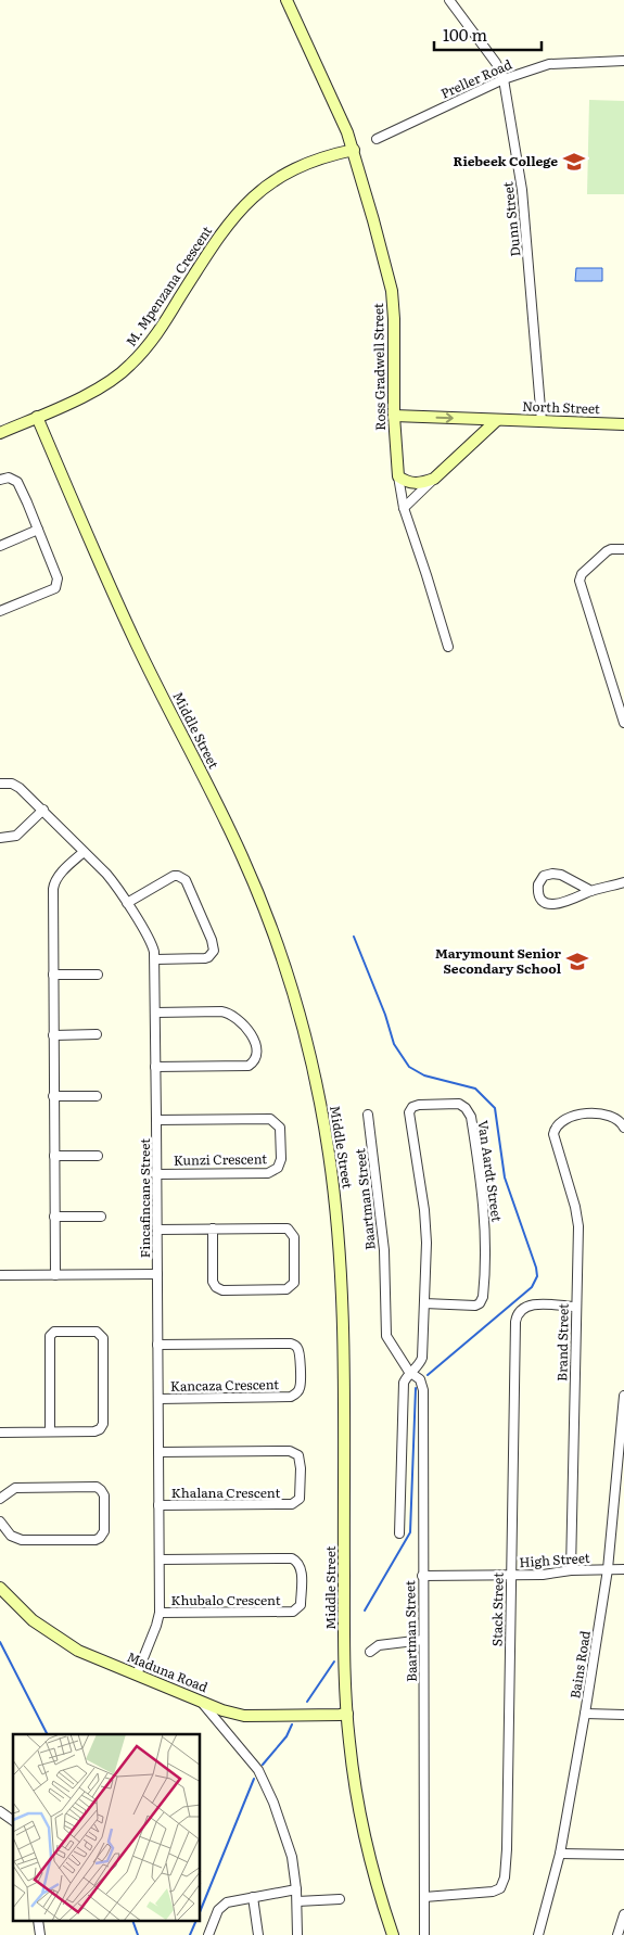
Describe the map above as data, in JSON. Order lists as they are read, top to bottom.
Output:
{
  "streets": {
    "street": [
      "Preller Road",
      "Dunn Street",
      "M. Mpenzana Crescent",
      "Ross Gradwell Street",
      "North Street",
      "Middle Street",
      "Kunzi Crescent",
      "Van Aardt Street",
      "Fincafincane Street",
      "Baartman Street",
      "Brand Street",
      "Kancaza Crescent",
      "Khalana Crescent",
      "High Street",
      "Khubalo Crescent",
      "Stack Street",
      "Bains Road",
      "Maduna Road"
    ]
  },
  "crossings": [
    ["Preller Road", "Dunn Street"],
    ["Dunn Street", "North Street"],
    ["M. Mpenzana Crescent", "Ross Gradwell Street"],
    ["M. Mpenzana Crescent", "Middle Street"],
    ["Ross Gradwell Street", "North Street"],
    ["Middle Street", "Maduna Road"],
    ["Kunzi Crescent", "Fincafincane Street"],
    ["Van Aardt Street", "Baartman Street"],
    ["Fincafincane Street", "Kancaza Crescent"],
    ["Fincafincane Street", "Khalana Crescent"],
    ["Fincafincane Street", "Khubalo Crescent"],
    ["Fincafincane Street", "Maduna Road"],
    ["Baartman Street", "High Street"],
    ["Baartman Street", "Stack Street"],
    ["Brand Street", "High Street"],
    ["Brand Street", "Stack Street"],
    ["High Street", "Stack Street"],
    ["High Street", "Bains Road"]
  ],
  "places": {
    "school or university": ["Riebeek College", "Marymount Senior Secondary School"]
  },
  "scale_bar": "100 m"
}
